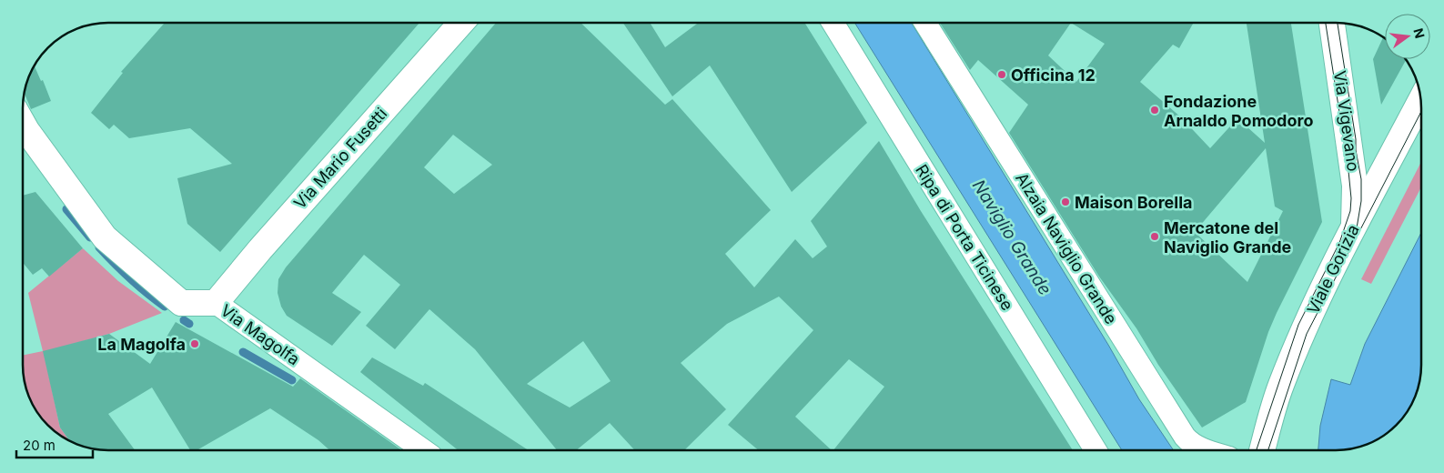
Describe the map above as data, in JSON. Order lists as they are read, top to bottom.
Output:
{
  "streets": {
    "street": [
      "Via Vigevano",
      "Via Mario Fusetti",
      "Ripa di Porta Ticinese",
      "Alzaia Naviglio Grande",
      "Viale Gorizia",
      "Via Magolfa"
    ]
  },
  "crossings": [
    ["Via Vigevano", "Viale Gorizia"],
    ["Via Mario Fusetti", "Via Magolfa"]
  ],
  "water": ["Naviglio Grande"],
  "places": [
    "Officina 12",
    "Fondazione Arnaldo Pomodoro",
    "Maison Borella",
    "Mercatone del Naviglio Grande",
    "La Magolfa"
  ],
  "scale_bar": "20 m",
  "north": "right"
}
